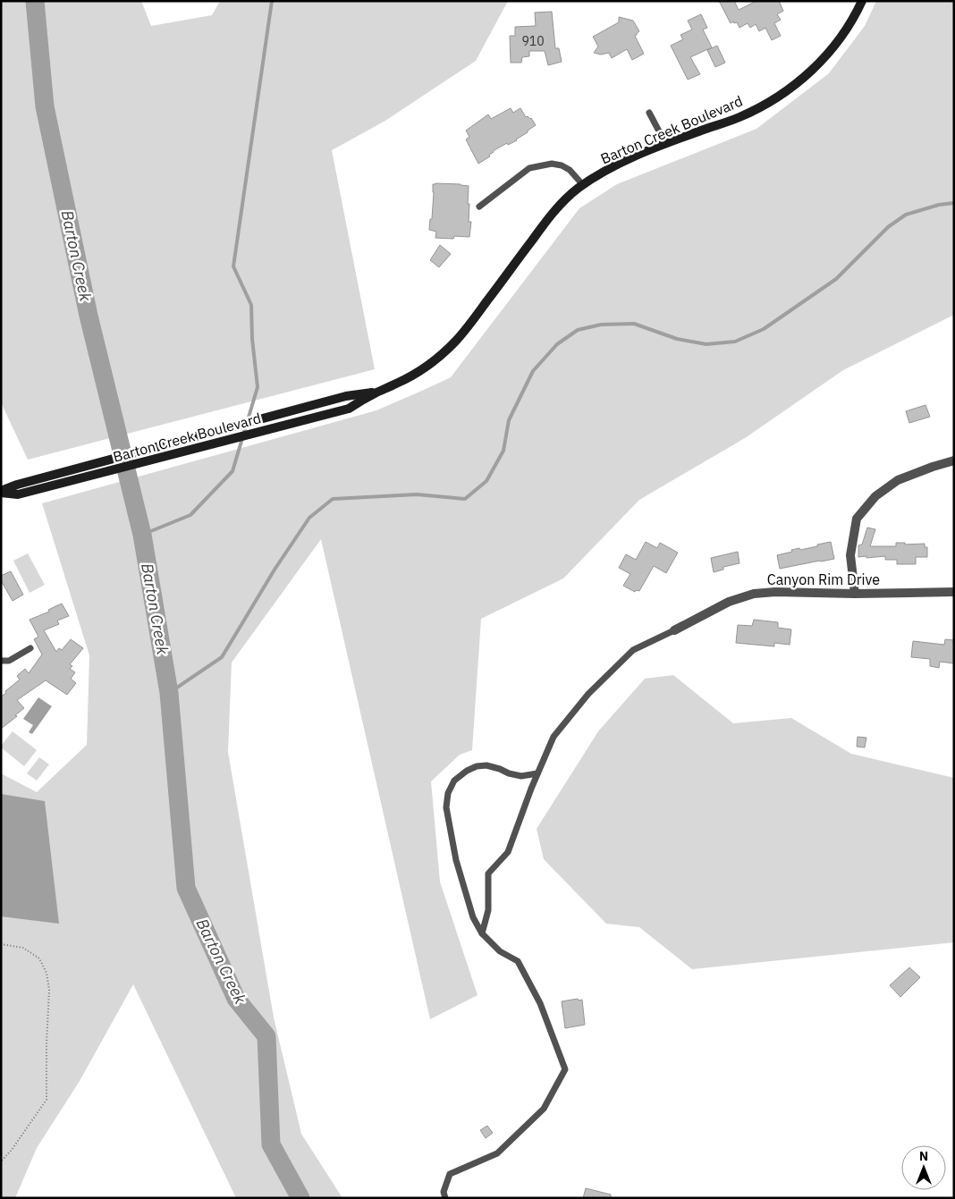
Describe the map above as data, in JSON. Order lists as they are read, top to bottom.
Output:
{
  "streets": {
    "street": ["Barton Creek Boulevard", "Canyon Rim Drive"]
  },
  "water": ["Barton Creek"],
  "house_numbers": ["910"],
  "north": "top"
}
